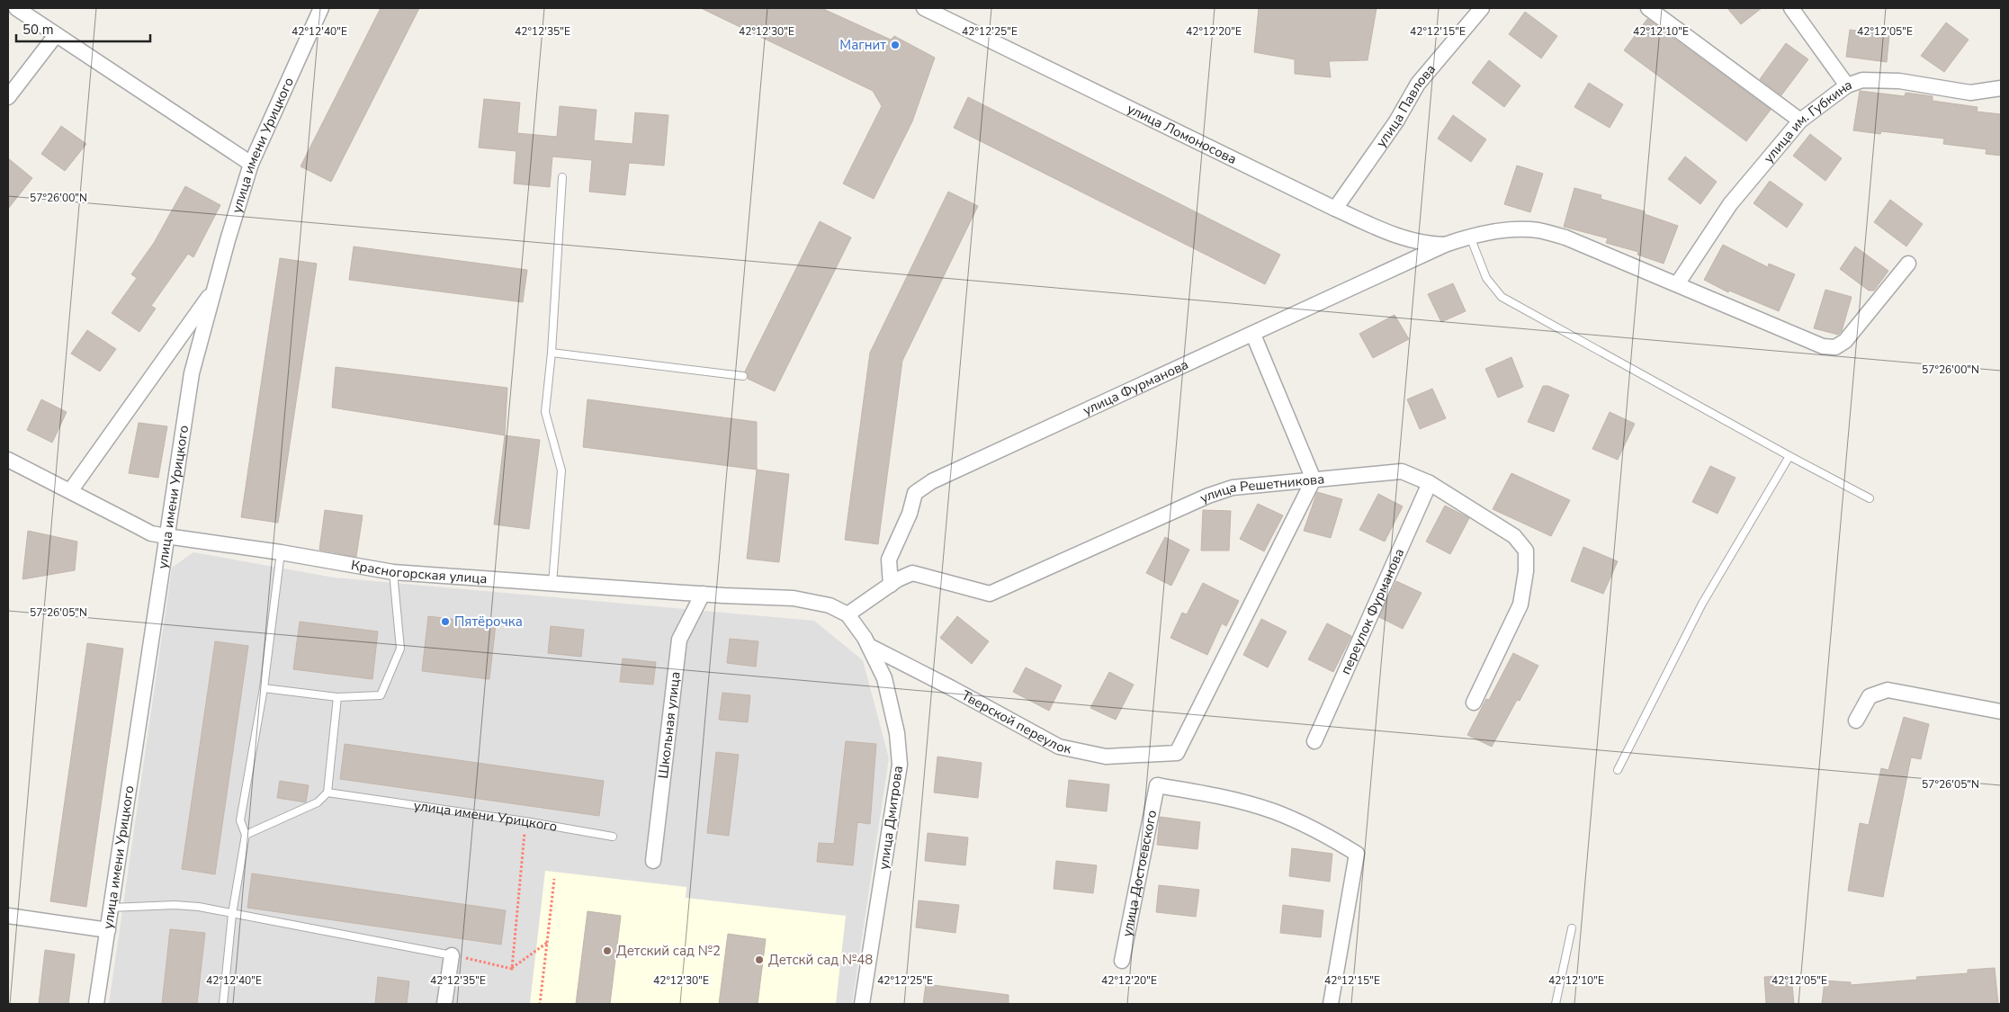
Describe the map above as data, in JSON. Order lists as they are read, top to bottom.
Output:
{
  "streets": {
    "street": [
      "улица Павлова",
      "улица им. Губкина",
      "улица Ломоносова",
      "улица имени Урицкого",
      "улица Фурманова",
      "улица Решетникова",
      "Красногорская улица",
      "переулок Фурманова",
      "Тверской переулок",
      "Школьная улица",
      "улица Дмитрова",
      "улица Достоевского"
    ]
  },
  "crossings": [
    ["улица Павлова", "улица Ломоносова"],
    ["улица им. Губкина", "улица Фурманова"],
    ["улица Ломоносова", "улица Фурманова"],
    ["улица имени Урицкого", "Красногорская улица"],
    ["улица Фурманова", "улица Решетникова"],
    ["улица Решетникова", "Красногорская улица"],
    ["улица Решетникова", "переулок Фурманова"],
    ["улица Решетникова", "Тверской переулок"],
    ["улица Решетникова", "улица Дмитрова"],
    ["Красногорская улица", "Школьная улица"],
    ["Красногорская улица", "улица Дмитрова"],
    ["Тверской переулок", "улица Дмитрова"]
  ],
  "places": [
    "Магнит",
    "Пятёрочка",
    "Детский сад №2",
    "Детскй сад №48"
  ],
  "scale_bar": "50 m",
  "coordinates": [
    "42°12'40\"E",
    "42°12'35\"E",
    "42°12'30\"E",
    "42°12'25\"E",
    "42°12'20\"E",
    "42°12'15\"E",
    "42°12'10\"E",
    "42°12'05\"E",
    "57°26'00\"N",
    "57°26'05\"N"
  ]
}
